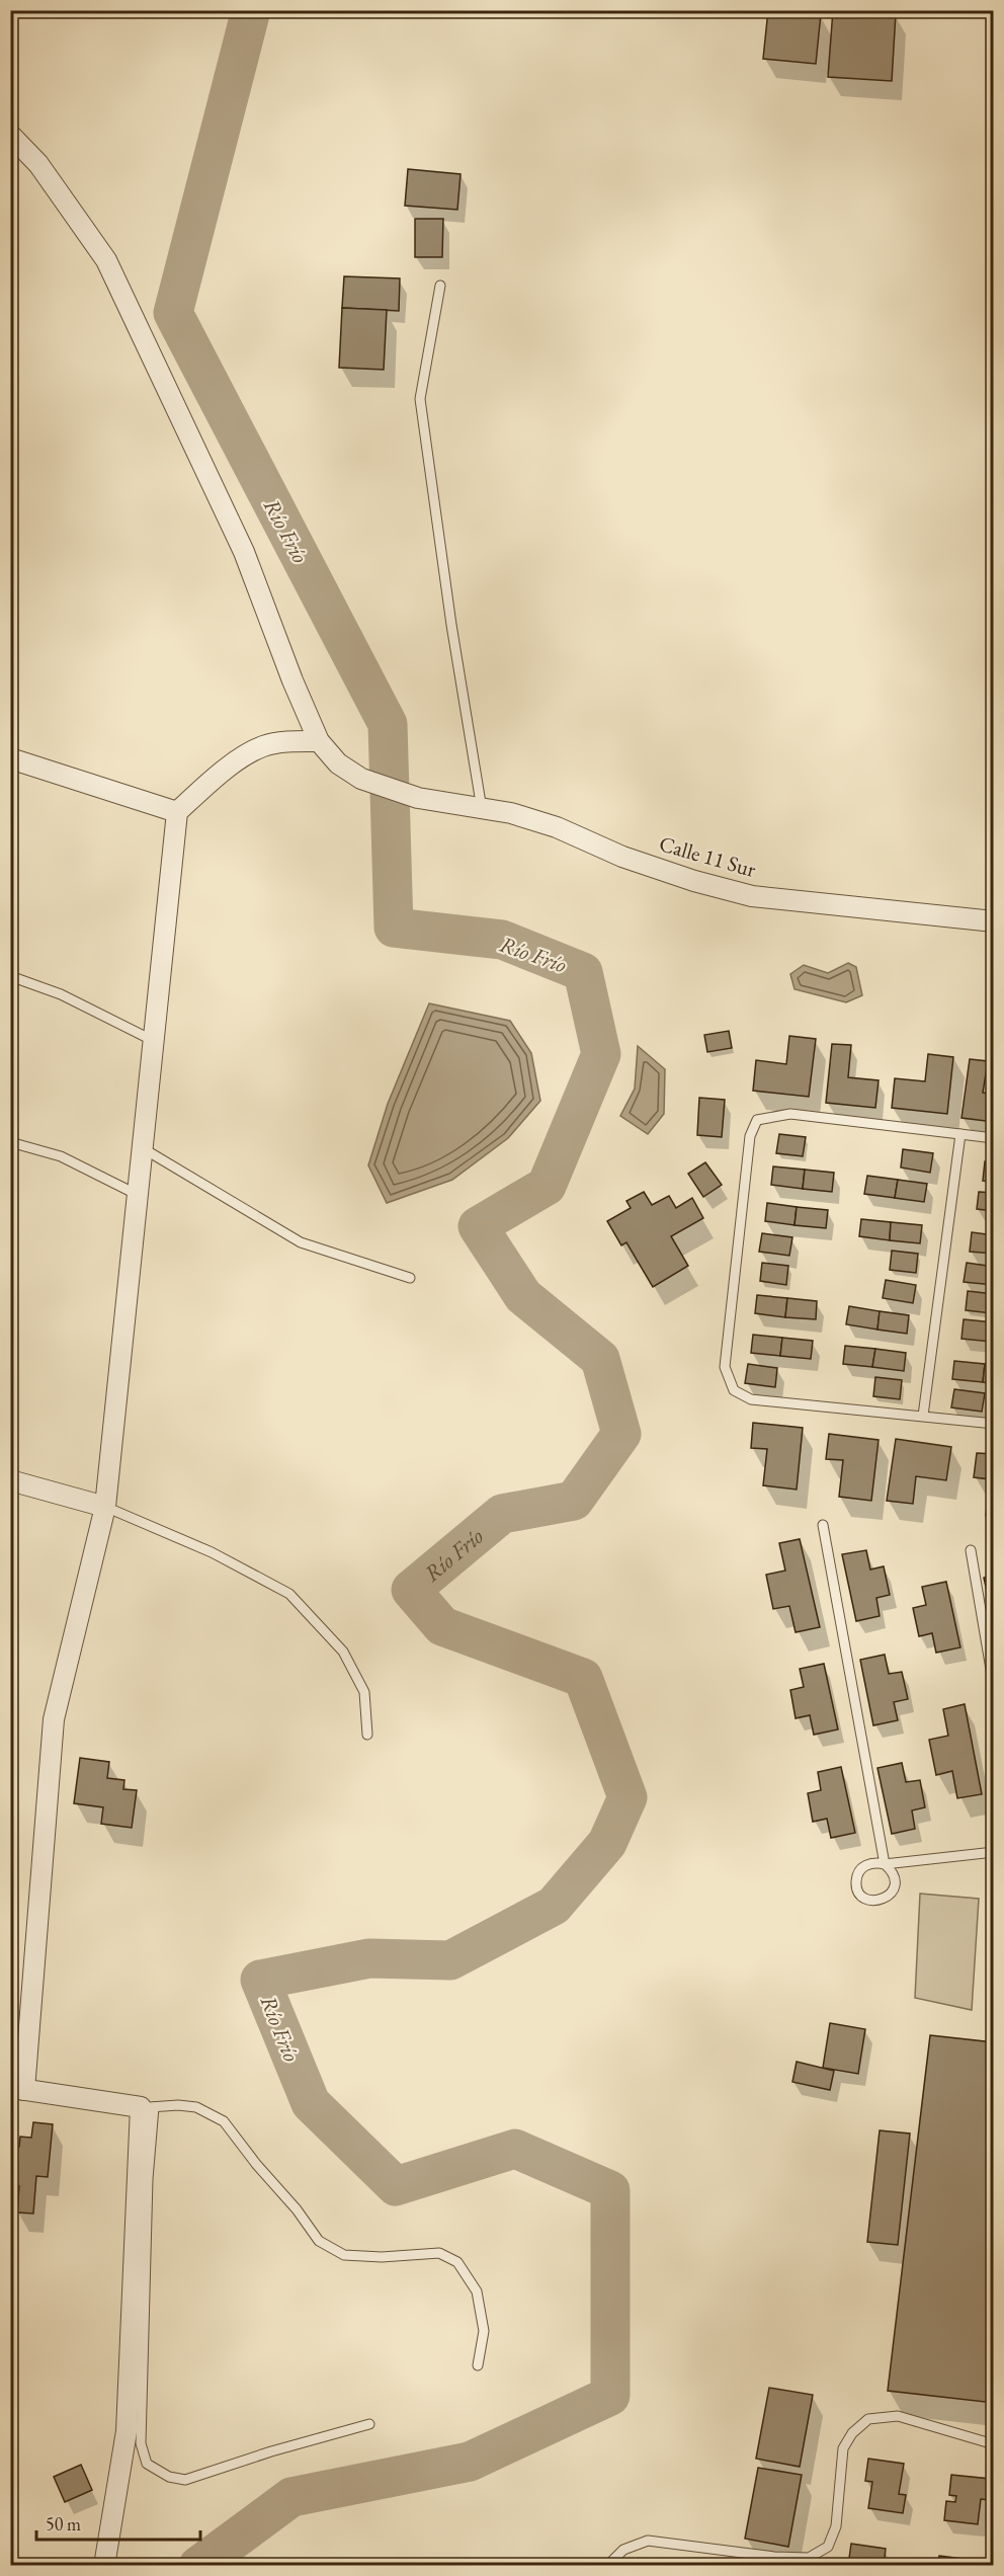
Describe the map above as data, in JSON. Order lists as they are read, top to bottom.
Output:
{
  "streets": {
    "street": ["Calle 11 Sur"]
  },
  "water": ["Río Frío"],
  "scale_bar": "50 m"
}
